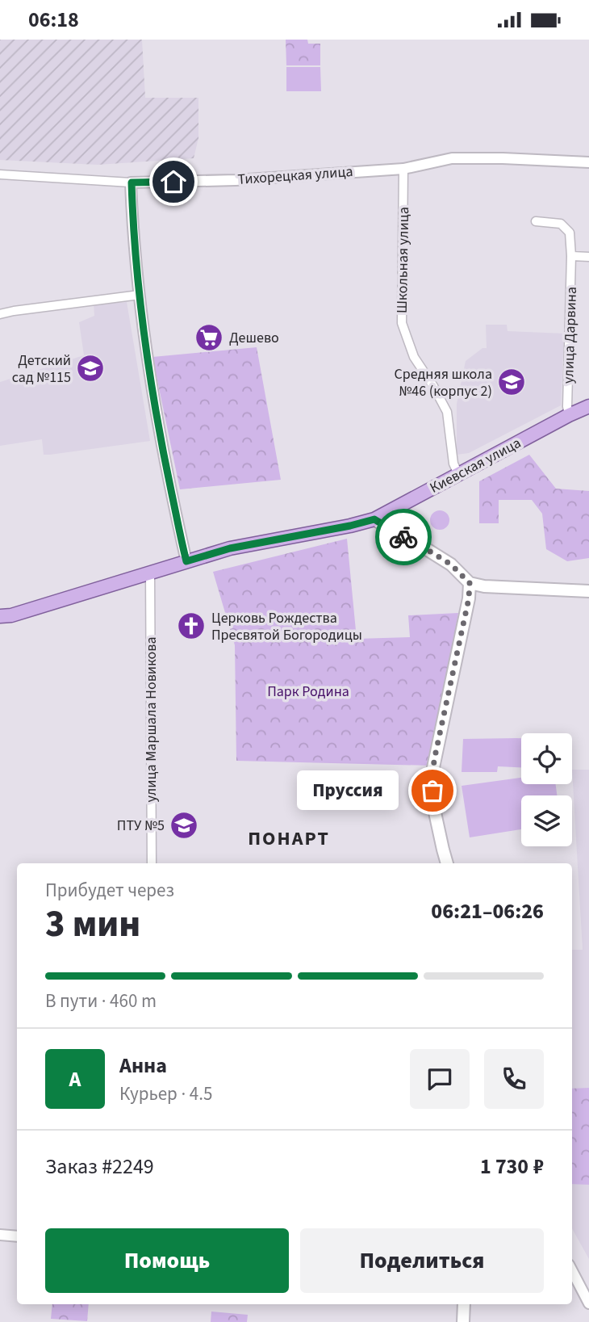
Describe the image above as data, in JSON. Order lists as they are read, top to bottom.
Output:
{
  "streets": {
    "main road": ["Киевская улица"],
    "street": [
      "Тихорецкая улица",
      "Школьная улица",
      "улица Дарвина",
      "улица Маршала Новикова"
    ]
  },
  "crossings": [
    ["Тихорецкая улица", "Школьная улица"],
    ["Школьная улица", "Киевская улица"],
    ["улица Дарвина", "Киевская улица"],
    ["Киевская улица", "улица Маршала Новикова"]
  ],
  "districts": ["ПОНАРТ"],
  "parks": ["Парк Родина"],
  "places": {
    "supermarket": ["Дешево"],
    "school or university": ["Детский сад №115", "Средняя школа №46 (корпус 2)", "ПТУ №5"],
    "church": ["Церковь Рождества Пресвятой Богородицы"],
    "other": ["Пруссия"]
  },
  "page": {
    "status": "06:18",
    "bubble": "Пруссия",
    "heading": ["3 мин", "Прибудет через", "06:21–06:26"],
    "panel": [
      "Анна",
      "Курьер · 4.5",
      "Заказ #2249",
      "1 730 ₽"
    ],
    "bar": "В пути · 460 m",
    "round": "А",
    "buttons": ["Помощь", "Поделиться"]
  }
}
